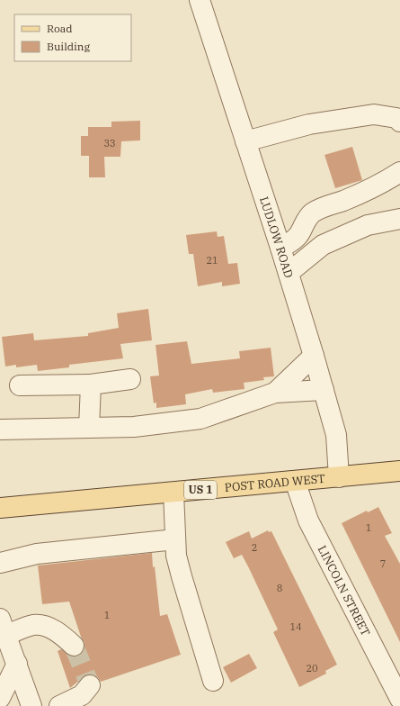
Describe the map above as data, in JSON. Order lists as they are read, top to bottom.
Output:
{
  "streets": {
    "main road": ["POST ROAD WEST", "US 1"],
    "street": ["LUDLOW ROAD", "LINCOLN STREET"]
  },
  "crossings": [
    ["LUDLOW ROAD", "POST ROAD WEST"],
    ["POST ROAD WEST", "LINCOLN STREET"]
  ],
  "house_numbers": [
    "33",
    "21",
    "1",
    "2",
    "7",
    "8",
    "1",
    "14",
    "20"
  ],
  "legend": ["Road", "Building"]
}
